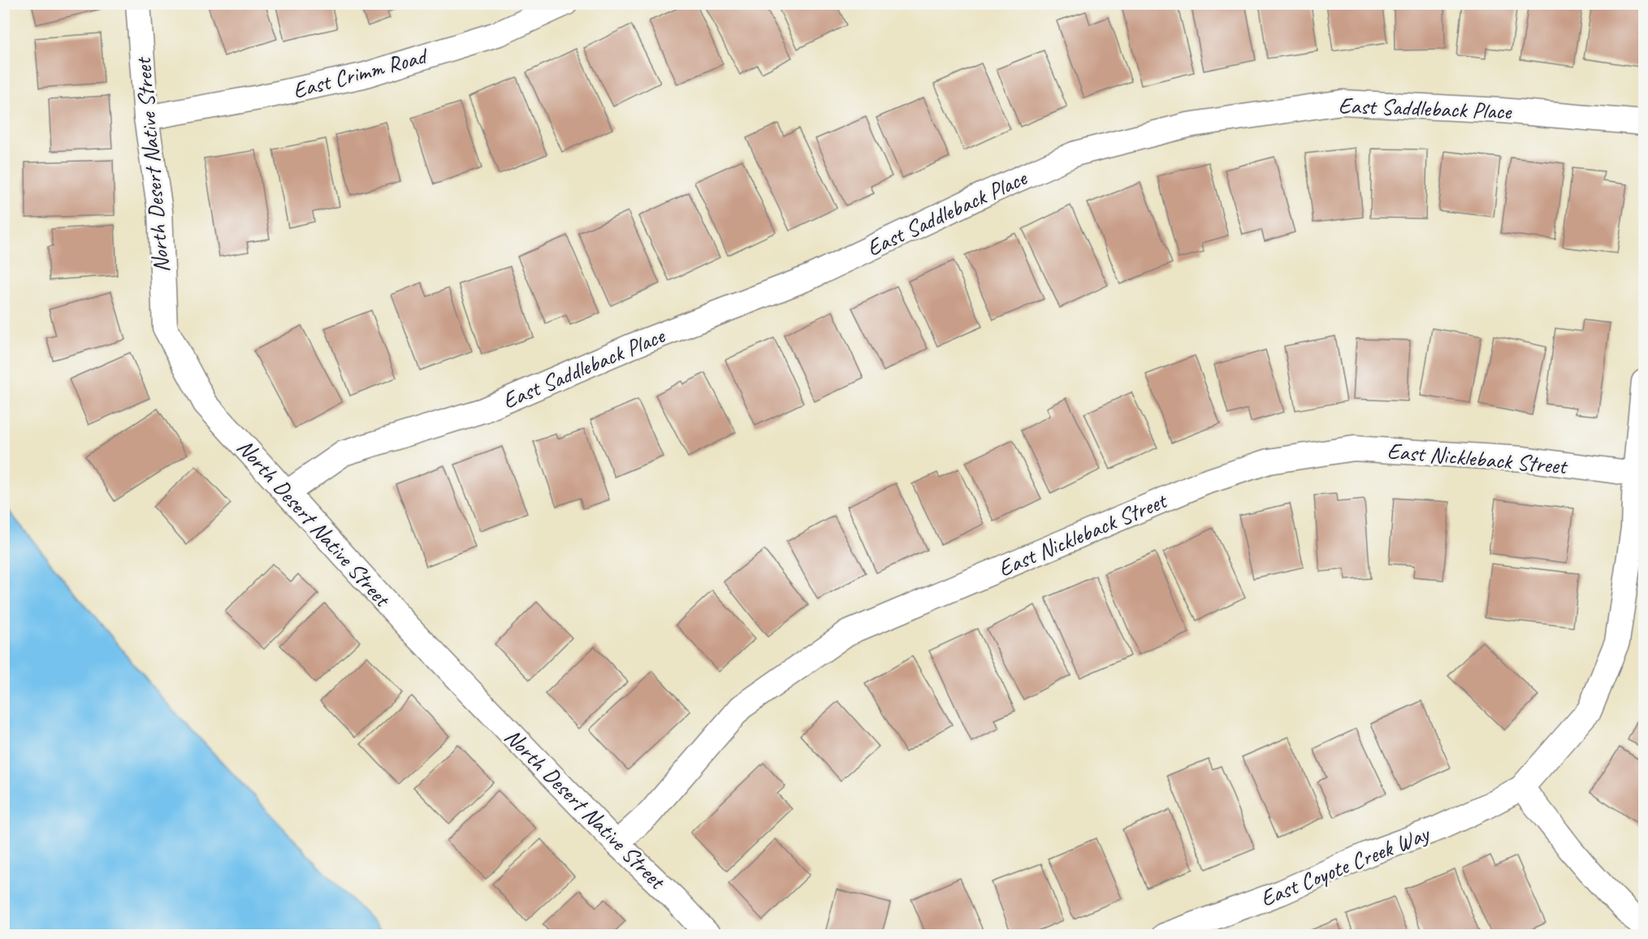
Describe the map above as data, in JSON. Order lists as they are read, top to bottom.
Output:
{
  "streets": {
    "street": [
      "East Crimm Road",
      "East Saddleback Place",
      "North Desert Native Street",
      "East Nickleback Street",
      "East Coyote Creek Way"
    ]
  },
  "crossings": [
    ["East Crimm Road", "North Desert Native Street"],
    ["East Saddleback Place", "North Desert Native Street"],
    ["North Desert Native Street", "East Nickleback Street"]
  ]
}
